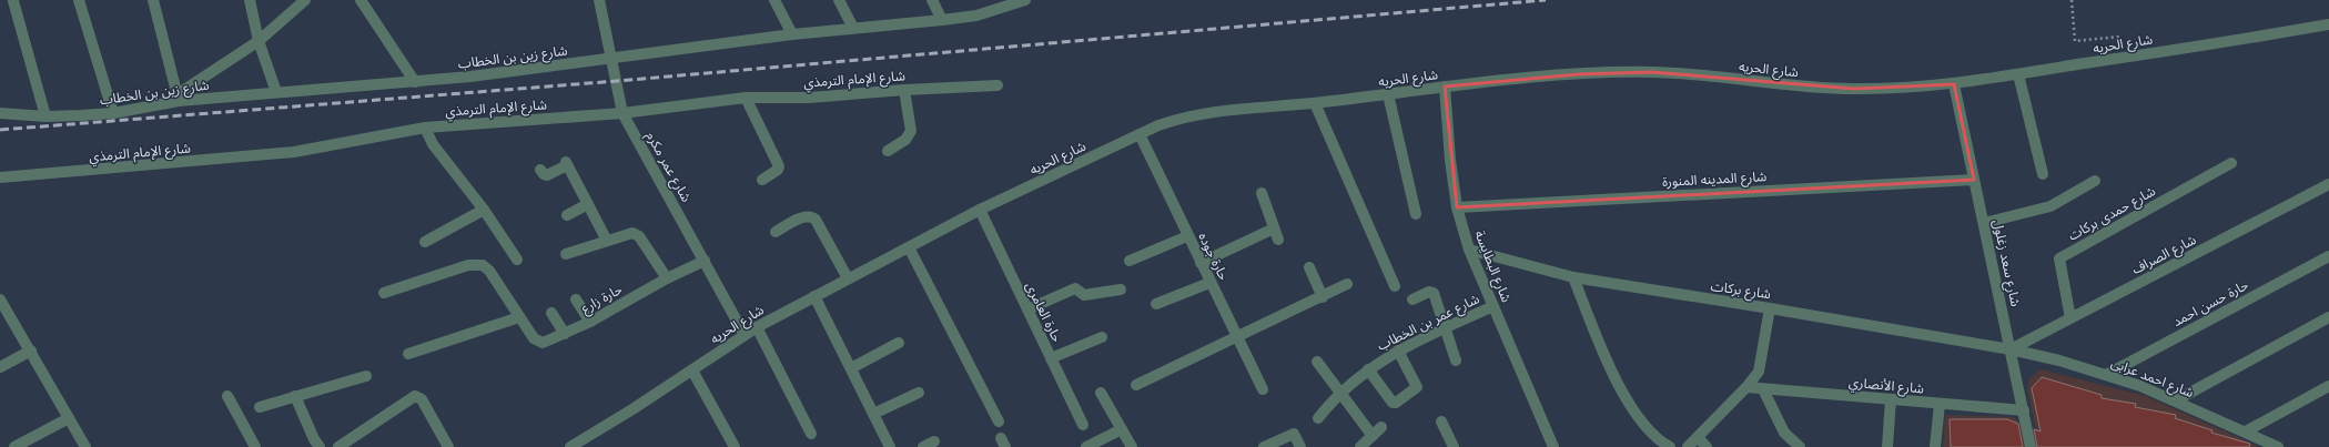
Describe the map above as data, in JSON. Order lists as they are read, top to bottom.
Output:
{
  "streets": {
    "street": [
      "شارع الحريه",
      "شارع زين بن الخطاب",
      "شارع الإمام الترمذي",
      "شارع عمر مكرم",
      "شارع المدينه المنورة",
      "شارع حمدى بركات",
      "شارع الصراف",
      "حارة جوده",
      "شارع سعد زغلول",
      "شارع البطايسة",
      "شارع بركات",
      "حارة زارع",
      "حارة حسن احمد",
      "حارة العامرى",
      "شارع عمر بن الخطاب",
      "شارع احمد عرابى",
      "شارع الأنصاري"
    ]
  },
  "crossings": [
    ["شارع الحريه", "شارع عمر مكرم"],
    ["شارع الحريه", "حارة جوده"],
    ["شارع الحريه", "شارع سعد زغلول"],
    ["شارع الحريه", "شارع البطايسة"],
    ["شارع الحريه", "حارة العامرى"],
    ["شارع زين بن الخطاب", "شارع عمر مكرم"],
    ["شارع الإمام الترمذي", "شارع عمر مكرم"],
    ["شارع عمر مكرم", "حارة زارع"],
    ["شارع المدينه المنورة", "شارع سعد زغلول"],
    ["شارع المدينه المنورة", "شارع البطايسة"],
    ["شارع حمدى بركات", "شارع الصراف"],
    ["شارع الصراف", "شارع سعد زغلول"],
    ["شارع الصراف", "شارع بركات"],
    ["شارع الصراف", "شارع احمد عرابى"],
    ["شارع سعد زغلول", "شارع بركات"],
    ["شارع سعد زغلول", "شارع احمد عرابى"],
    ["شارع سعد زغلول", "شارع الأنصاري"],
    ["شارع البطايسة", "شارع بركات"],
    ["شارع البطايسة", "شارع عمر بن الخطاب"],
    ["شارع بركات", "شارع احمد عرابى"],
    ["حارة حسن احمد", "شارع احمد عرابى"]
  ]
}
